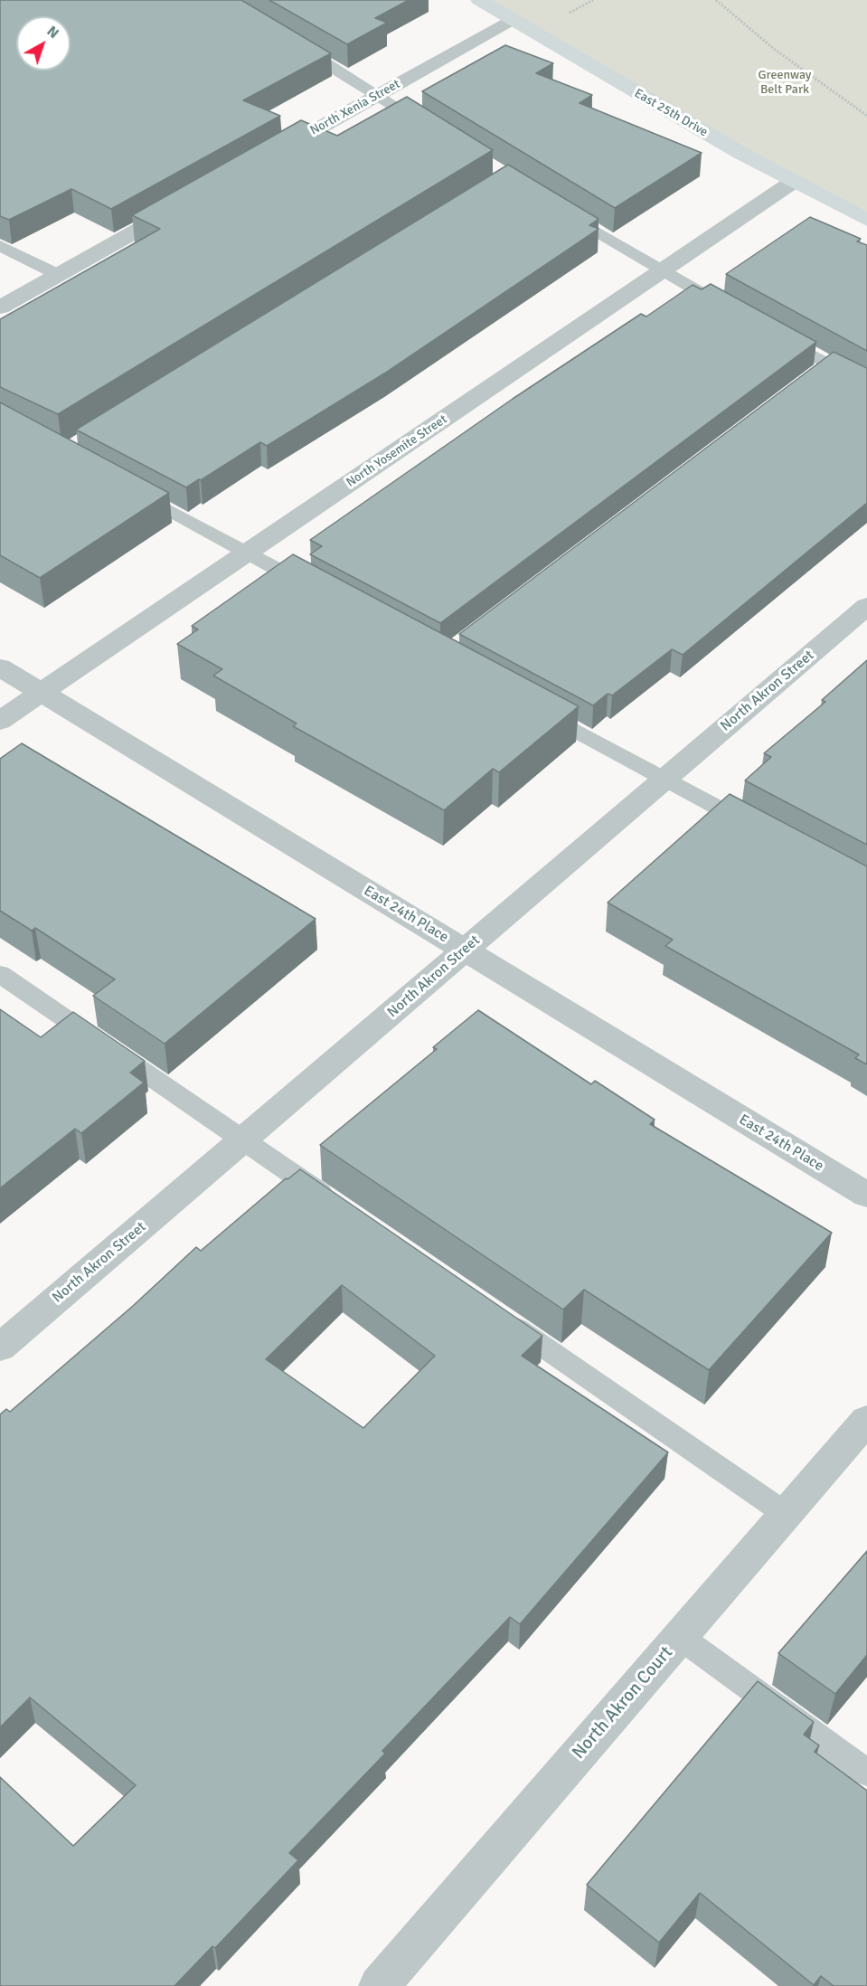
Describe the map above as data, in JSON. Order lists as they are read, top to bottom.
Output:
{
  "streets": {
    "street": [
      "North Xenia Street",
      "East 25th Drive",
      "North Yosemite Street",
      "North Akron Street",
      "East 24th Place",
      "North Akron Court"
    ]
  },
  "crossings": [
    ["North Xenia Street", "East 25th Drive"],
    ["East 25th Drive", "North Yosemite Street"],
    ["North Yosemite Street", "East 24th Place"],
    ["North Akron Street", "East 24th Place"]
  ],
  "parks": ["Greenway Belt Park"],
  "north": "top right"
}
